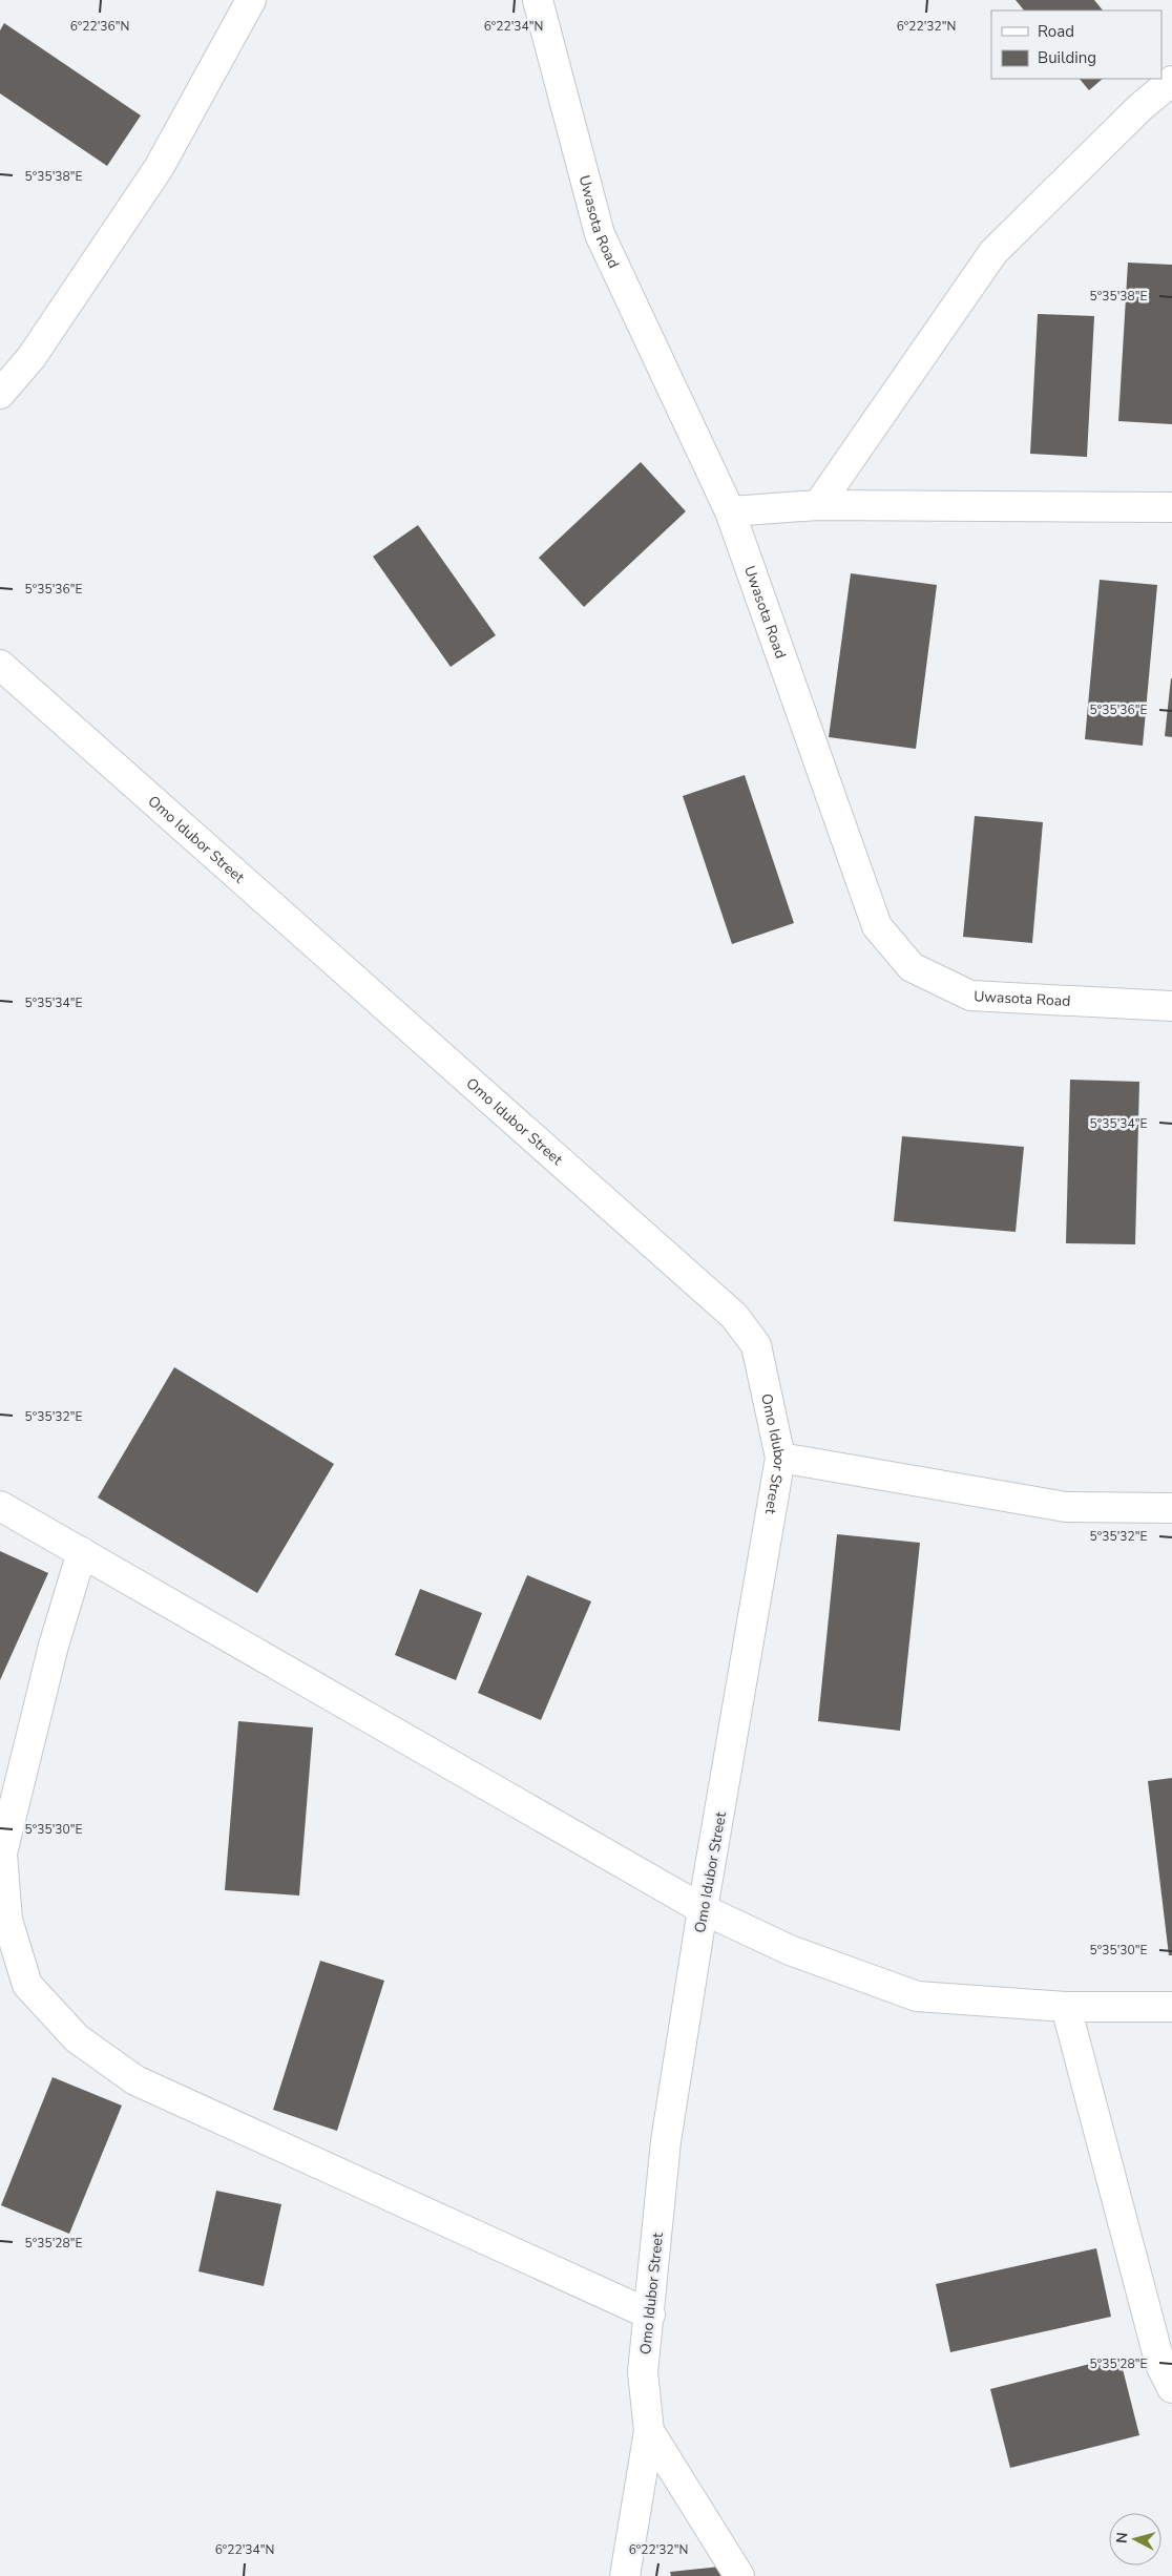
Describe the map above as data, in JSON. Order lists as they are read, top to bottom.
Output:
{
  "streets": {
    "street": ["Uwasota Road", "Omo Idubor Street"]
  },
  "legend": ["Road", "Building"],
  "north": "left",
  "coordinates": [
    "6°22'36\"N",
    "6°22'34\"N",
    "6°22'32\"N",
    "5°35'38\"E",
    "5°35'36\"E",
    "5°35'34\"E",
    "5°35'32\"E",
    "5°35'30\"E",
    "5°35'28\"E"
  ]
}
